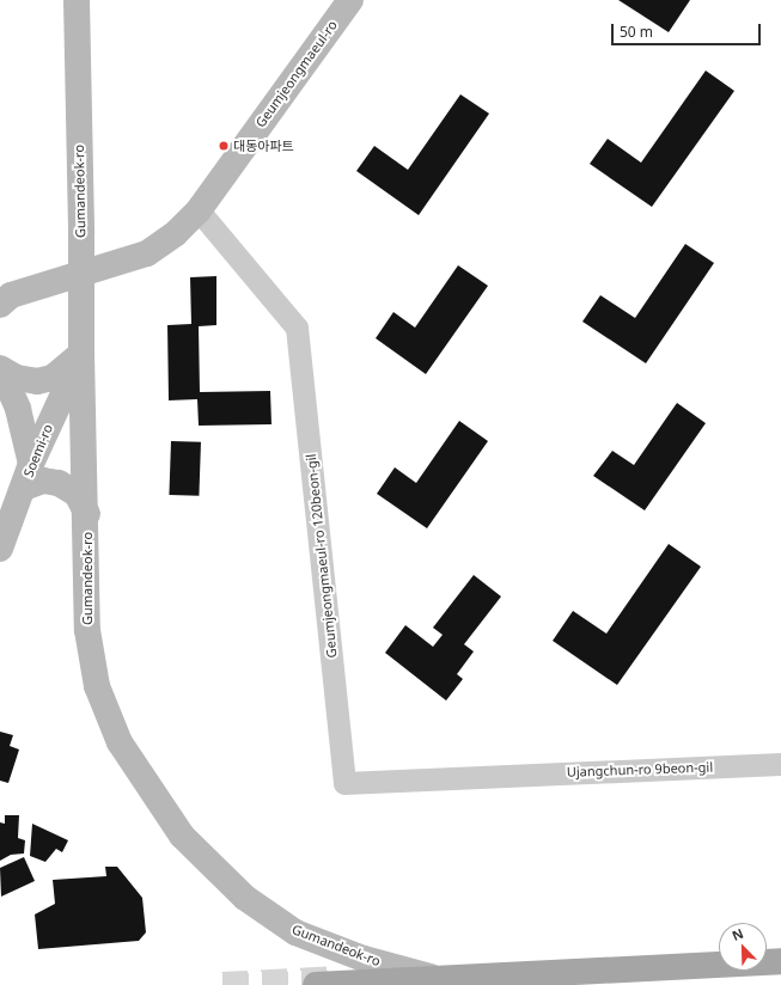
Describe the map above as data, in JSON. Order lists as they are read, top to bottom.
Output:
{
  "streets": {
    "main road": ["Geumjeongmaeul-ro", "Gumandeok-ro", "Soemi-ro"],
    "street": ["Geumjeongmaeul-ro 120beon-gil", "Ujangchun-ro 9beon-gil"]
  },
  "crossings": [
    ["Geumjeongmaeul-ro", "Geumjeongmaeul-ro 120beon-gil"],
    ["Gumandeok-ro", "Soemi-ro"],
    ["Geumjeongmaeul-ro 120beon-gil", "Ujangchun-ro 9beon-gil"]
  ],
  "places": ["대동아파트"],
  "scale_bar": "50 m",
  "north": "top left"
}
